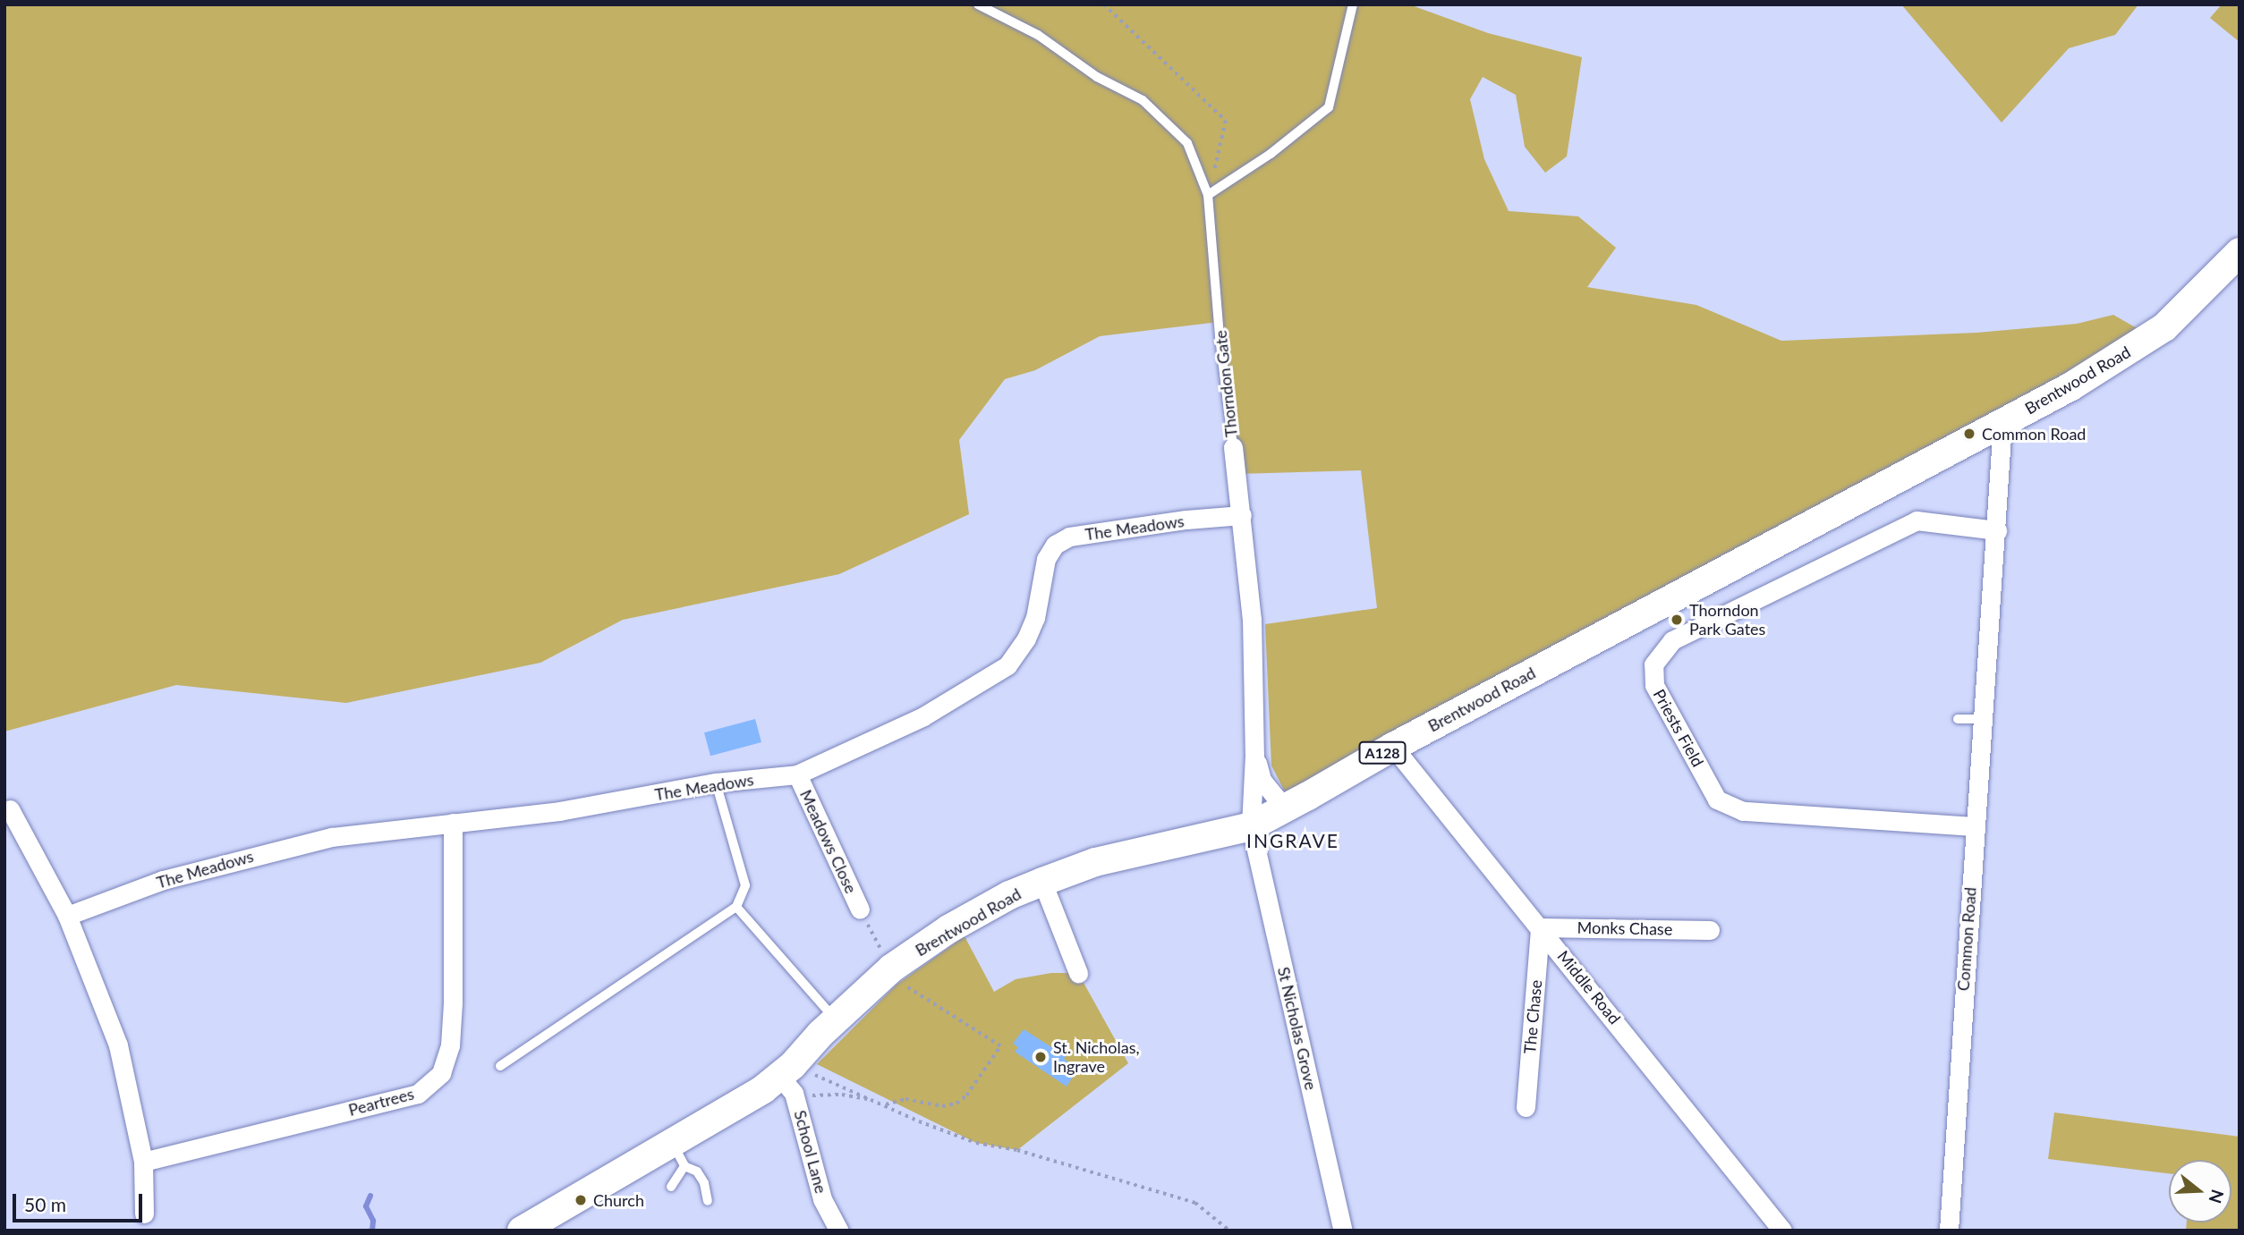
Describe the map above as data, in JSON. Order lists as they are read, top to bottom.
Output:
{
  "streets": {
    "main road": ["Brentwood Road", "A128"],
    "street": [
      "Thorndon Gate",
      "The Meadows",
      "Priests Field",
      "Meadows Close",
      "Monks Chase",
      "Common Road",
      "Middle Road",
      "The Chase",
      "St Nicholas Grove",
      "Peartrees",
      "School Lane"
    ]
  },
  "crossings": [
    ["Brentwood Road", "Thorndon Gate"],
    ["Brentwood Road", "Common Road"],
    ["Brentwood Road", "Middle Road"],
    ["Brentwood Road", "St Nicholas Grove"],
    ["Brentwood Road", "School Lane"],
    ["Thorndon Gate", "The Meadows"],
    ["Thorndon Gate", "St Nicholas Grove"],
    ["The Meadows", "Meadows Close"],
    ["The Meadows", "Peartrees"],
    ["Priests Field", "Common Road"],
    ["Monks Chase", "Middle Road"],
    ["Monks Chase", "The Chase"],
    ["Middle Road", "The Chase"]
  ],
  "districts": ["INGRAVE"],
  "places": [
    "Common Road",
    "Thorndon Park Gates",
    "St. Nicholas, Ingrave",
    "Church"
  ],
  "scale_bar": "50 m",
  "north": "right"
}
